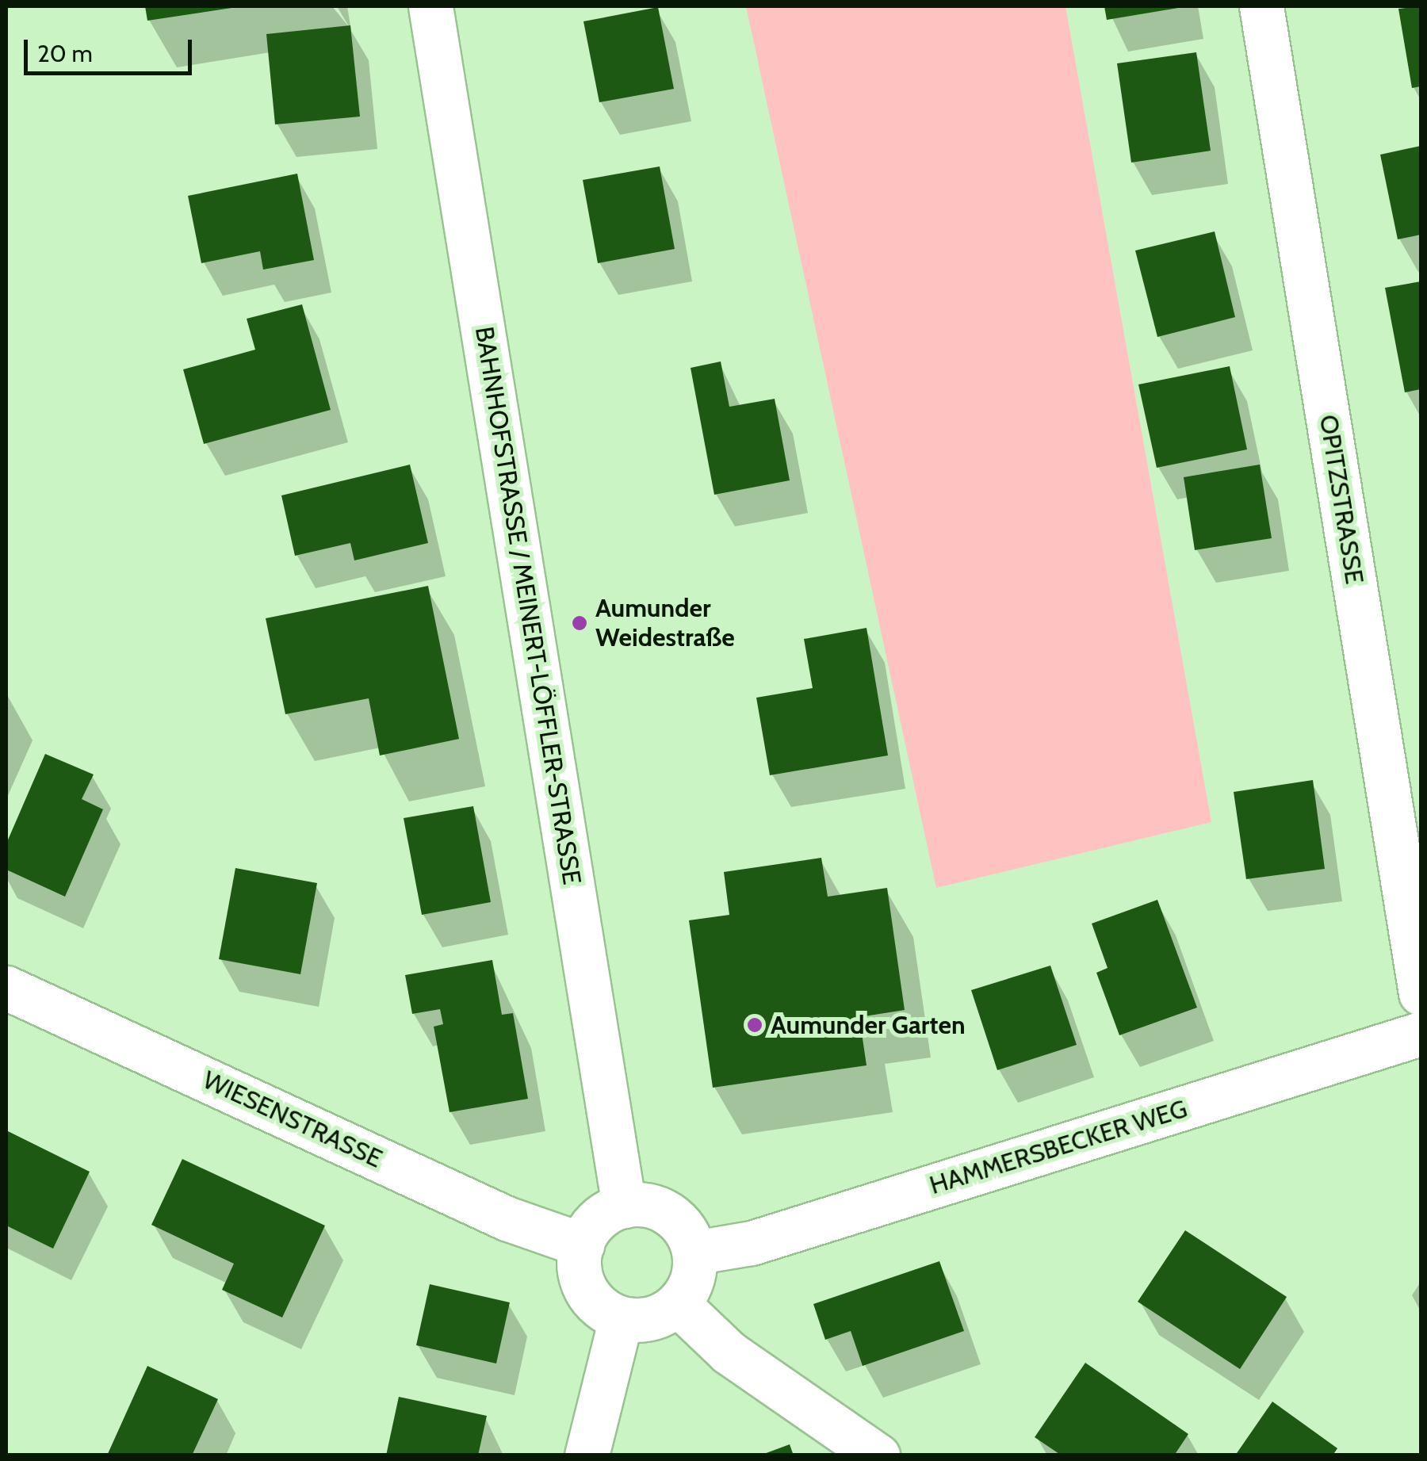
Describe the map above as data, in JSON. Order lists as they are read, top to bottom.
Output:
{
  "streets": {
    "street": [
      "OPITZSTRASSE",
      "BAHNHOFSTRASSE / MEINERT-LÖFFLER-STRASSE",
      "WIESENSTRASSE",
      "HAMMERSBECKER WEG"
    ]
  },
  "crossings": [
    ["BAHNHOFSTRASSE / MEINERT-LÖFFLER-STRASSE", "WIESENSTRASSE"],
    ["BAHNHOFSTRASSE / MEINERT-LÖFFLER-STRASSE", "HAMMERSBECKER WEG"],
    ["WIESENSTRASSE", "HAMMERSBECKER WEG"]
  ],
  "places": ["Aumunder Weidestraße", "Aumunder Garten"],
  "scale_bar": "20 m"
}
